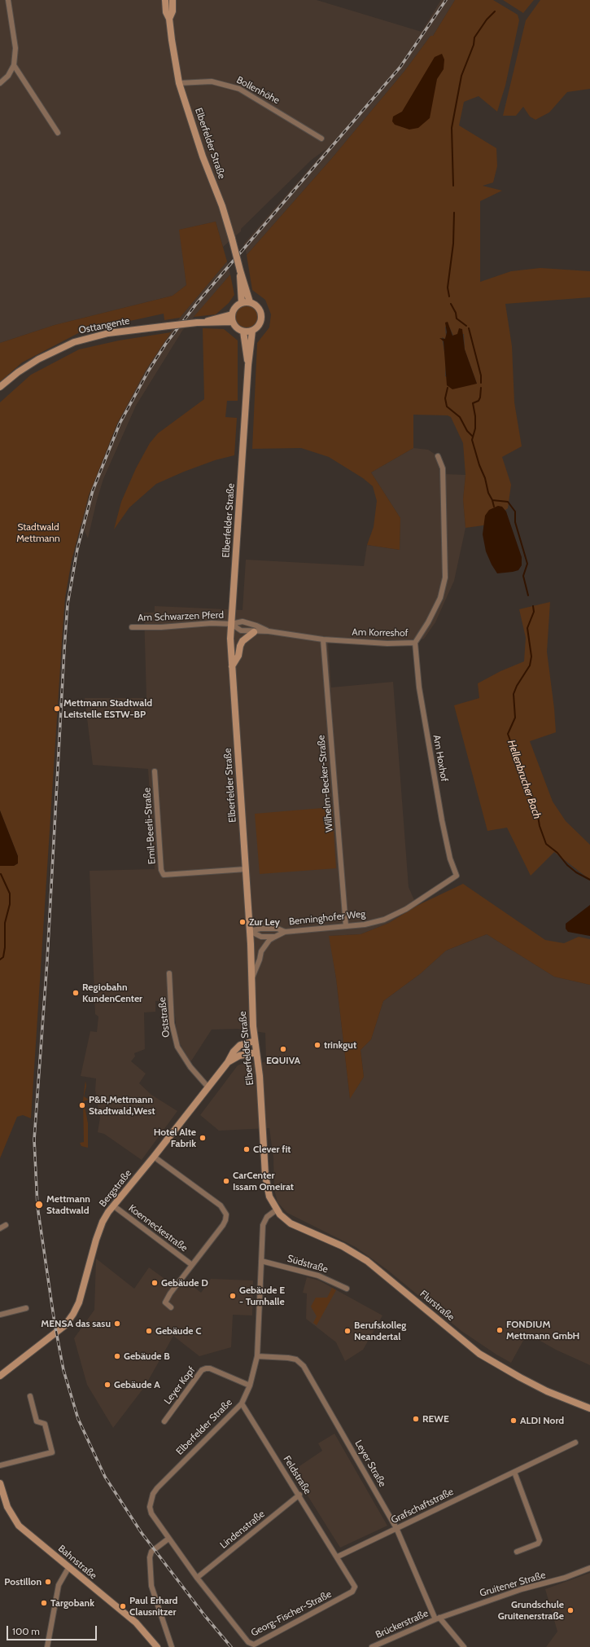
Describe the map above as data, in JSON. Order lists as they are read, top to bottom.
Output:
{
  "streets": {
    "main road": [
      "Elberfelder Straße",
      "Osttangente",
      "Bergstraße",
      "Flurstraße",
      "Bahnstraße"
    ],
    "street": [
      "Bollenhöhe",
      "Am Schwarzen Pferd",
      "Am Korreshof",
      "Am Hoxhof",
      "Wilhelm-Becker-Straße",
      "Emil-Beerli-Straße",
      "Benninghofer Weg",
      "Oststraße",
      "Koenneckestraße",
      "Südstraße",
      "Leyer Kopf",
      "Leyer Straße",
      "Feldstraße",
      "Grafschaftstraße",
      "Lindenstraße",
      "Gruitener Straße",
      "Georg-Fischer-Straße",
      "Brückerstraße"
    ]
  },
  "crossings": [
    ["Bollenhöhe", "Elberfelder Straße"],
    ["Elberfelder Straße", "Osttangente"],
    ["Elberfelder Straße", "Am Schwarzen Pferd"],
    ["Elberfelder Straße", "Am Korreshof"],
    ["Elberfelder Straße", "Emil-Beerli-Straße"],
    ["Elberfelder Straße", "Benninghofer Weg"],
    ["Elberfelder Straße", "Bergstraße"],
    ["Elberfelder Straße", "Südstraße"],
    ["Elberfelder Straße", "Flurstraße"],
    ["Elberfelder Straße", "Leyer Kopf"],
    ["Elberfelder Straße", "Leyer Straße"],
    ["Elberfelder Straße", "Feldstraße"],
    ["Elberfelder Straße", "Georg-Fischer-Straße"],
    ["Am Schwarzen Pferd", "Am Korreshof"],
    ["Am Korreshof", "Am Hoxhof"],
    ["Am Korreshof", "Wilhelm-Becker-Straße"],
    ["Am Hoxhof", "Benninghofer Weg"],
    ["Wilhelm-Becker-Straße", "Benninghofer Weg"],
    ["Oststraße", "Bergstraße"],
    ["Bergstraße", "Koenneckestraße"],
    ["Leyer Straße", "Grafschaftstraße"],
    ["Leyer Straße", "Gruitener Straße"],
    ["Leyer Straße", "Brückerstraße"],
    ["Feldstraße", "Grafschaftstraße"],
    ["Feldstraße", "Lindenstraße"],
    ["Feldstraße", "Georg-Fischer-Straße"],
    ["Grafschaftstraße", "Georg-Fischer-Straße"],
    ["Lindenstraße", "Georg-Fischer-Straße"],
    ["Gruitener Straße", "Brückerstraße"]
  ],
  "water": ["Hellenbrucher Bach"],
  "parks": ["Stadtwald Mettmann"],
  "places": [
    "Mettmann Stadtwald Leitstelle ESTW-BP",
    "Zur Ley",
    "Regiobahn KundenCenter",
    "trinkgut",
    "EQUIVA",
    "P&R,Mettmann Stadtwald,West",
    "Hotel Alte Fabrik",
    "Clever fit",
    "CarCenter Issam Omeirat",
    "Mettmann Stadtwald",
    "Gebäude D",
    "Gebäude E - Turnhalle",
    "MENSA das sasu",
    "FONDIUM Mettmann GmbH",
    "Gebäude C",
    "Berufskolleg Neandertal",
    "Gebäude B",
    "Gebäude A",
    "REWE",
    "ALDI Nord",
    "Postillon",
    "Targobank",
    "Paul Erhard Clausnitzer",
    "Grundschule Gruitenerstraße"
  ],
  "scale_bar": "100 m"
}
